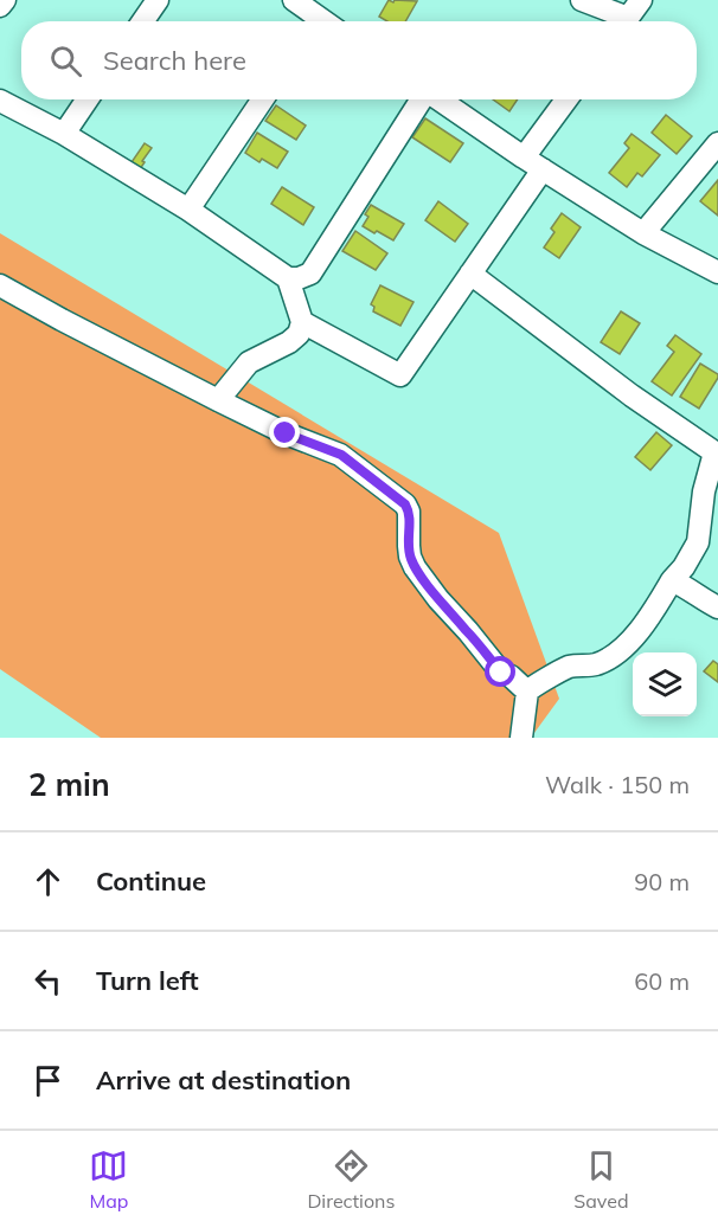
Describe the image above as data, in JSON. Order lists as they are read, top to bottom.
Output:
{
  "page": {
    "search": "Search here",
    "heading": ["2 min", "Walk · 150 m"],
    "list": [
      ["Continue", "90 m"],
      ["Turn left", "60 m"],
      "Arrive at destination"
    ],
    "nav": ["Map", "Directions", "Saved"]
  }
}
